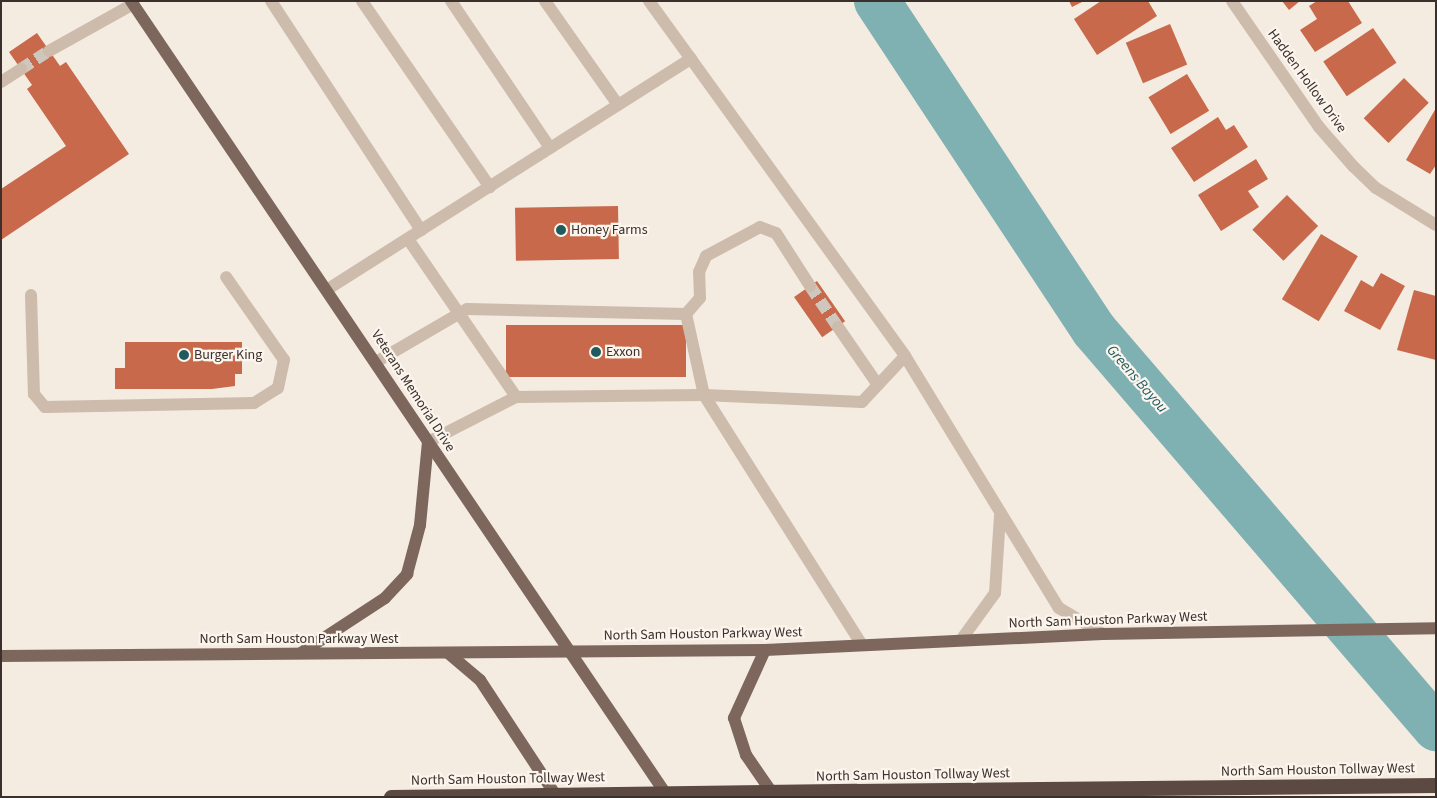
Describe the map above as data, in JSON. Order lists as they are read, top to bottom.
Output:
{
  "streets": {
    "highway": ["North Sam Houston Tollway West"],
    "main road": ["Veterans Memorial Drive", "North Sam Houston Parkway West"],
    "street": ["Hadden Hollow Drive"]
  },
  "crossings": [
    ["Veterans Memorial Drive", "North Sam Houston Parkway West"]
  ],
  "water": ["Greens Bayou"],
  "places": ["Honey Farms", "Exxon", "Burger King"]
}
